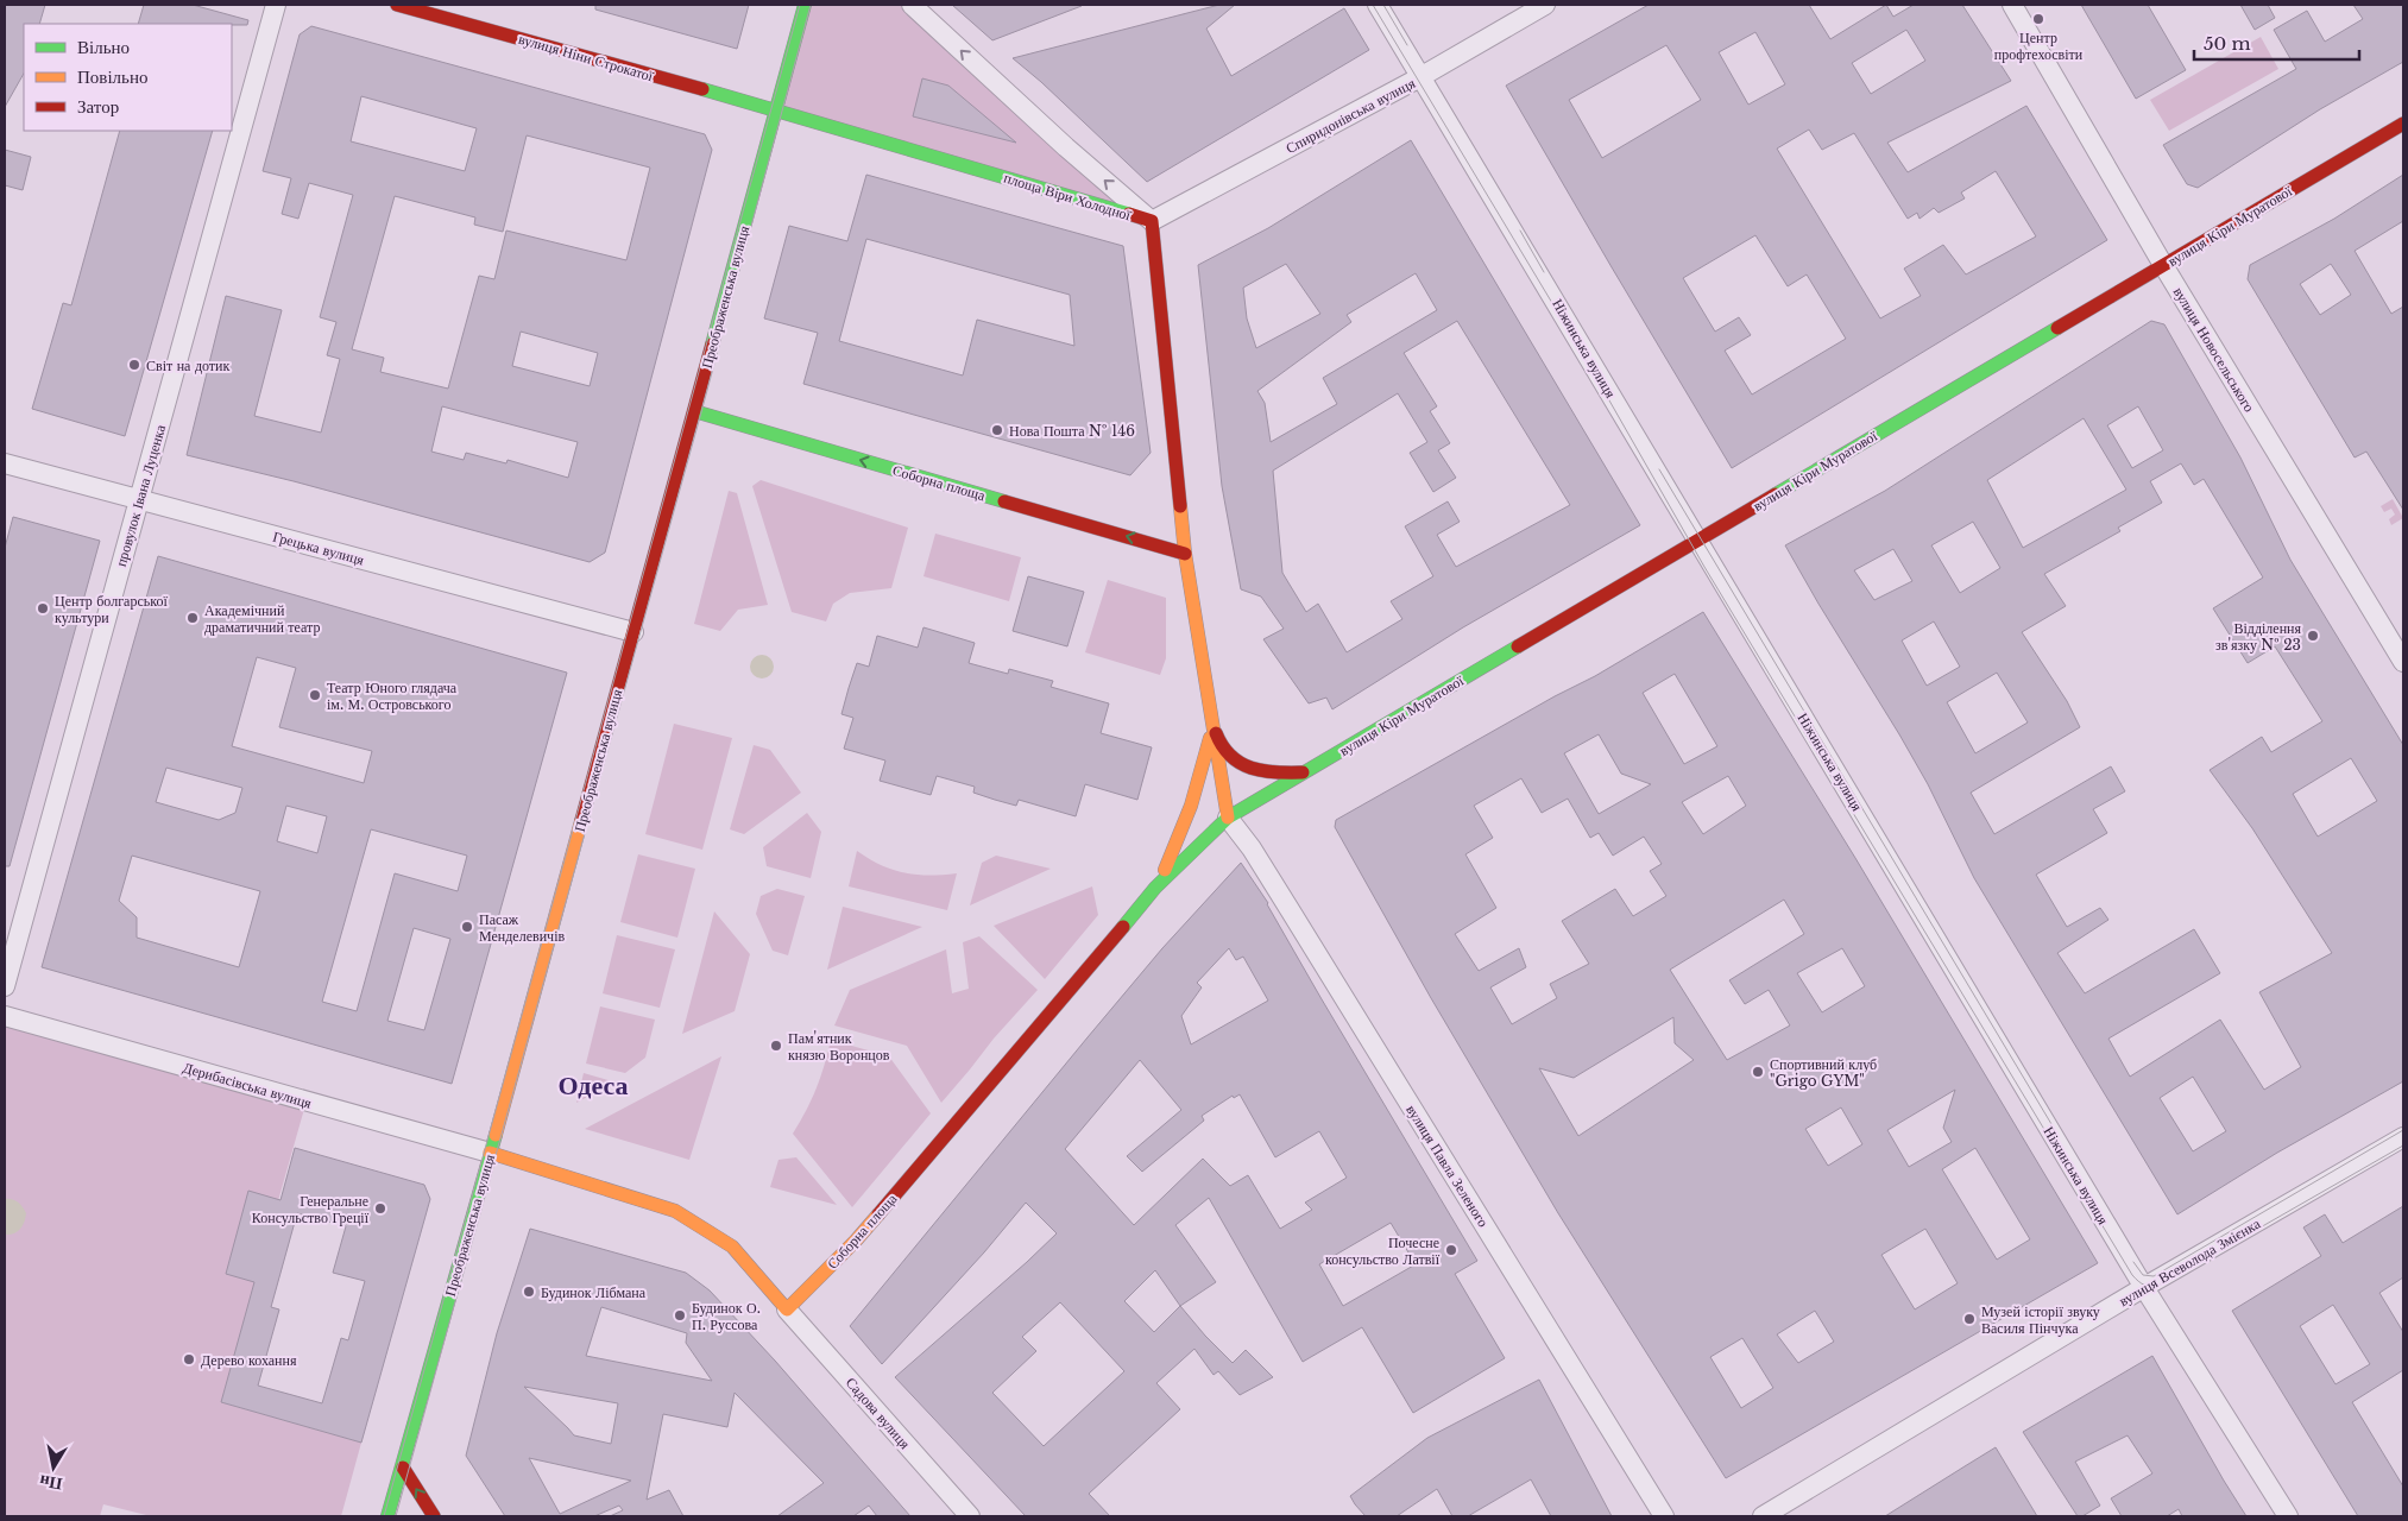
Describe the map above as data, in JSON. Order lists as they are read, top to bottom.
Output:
{
  "streets": {
    "street": [
      "вулиця Ніни Строкатої",
      "Спиридонівська вулиця",
      "площа Віри Холодної",
      "вулиця Кіри Муратової",
      "Преображенська вулиця",
      "Ніжинська вулиця",
      "вулиця Новосельського",
      "Соборна площа",
      "провулок Івана Луценка",
      "Грецька вулиця",
      "Дерибасівська вулиця",
      "вулиця Павла Зеленого",
      "вулиця Всеволода Змієнка",
      "Садова вулиця"
    ]
  },
  "crossings": [
    ["вулиця Ніни Строкатої", "площа Віри Холодної"],
    ["вулиця Ніни Строкатої", "Преображенська вулиця"],
    ["Спиридонівська вулиця", "площа Віри Холодної"],
    ["Спиридонівська вулиця", "Ніжинська вулиця"],
    ["Спиридонівська вулиця", "Соборна площа"],
    ["площа Віри Холодної", "Преображенська вулиця"],
    ["площа Віри Холодної", "Соборна площа"],
    ["вулиця Кіри Муратової", "Ніжинська вулиця"],
    ["вулиця Кіри Муратової", "вулиця Новосельського"],
    ["вулиця Кіри Муратової", "Соборна площа"],
    ["вулиця Кіри Муратової", "вулиця Павла Зеленого"],
    ["Преображенська вулиця", "Соборна площа"],
    ["Преображенська вулиця", "Грецька вулиця"],
    ["Преображенська вулиця", "Дерибасівська вулиця"],
    ["Ніжинська вулиця", "вулиця Всеволода Змієнка"],
    ["Соборна площа", "вулиця Павла Зеленого"],
    ["Соборна площа", "Садова вулиця"],
    ["провулок Івана Луценка", "Грецька вулиця"]
  ],
  "districts": ["Одеса"],
  "places": [
    "Центр профтехосвіти",
    "Світ на дотик",
    "Нова Пошта № 146",
    "Центр болгарської культури",
    "Академічний драматичний театр",
    "Відділення зв'язку № 23",
    "Театр Юного глядача ім. М. Островського",
    "Пасаж Менделевичів",
    "Пам'ятник князю Воронцов",
    "Спортивний клуб \"Grigo GYM\"",
    "Генеральне Консульство Греції",
    "Почесне консульство Латвії",
    "Будинок Лібмана",
    "Будинок О. П. Руссова",
    "Музей історії звуку Василя Пінчука",
    "Дерево кохання"
  ],
  "legend": ["Вільно", "Повільно", "Затор"],
  "scale_bar": "50 m",
  "north": "bottom"
}
